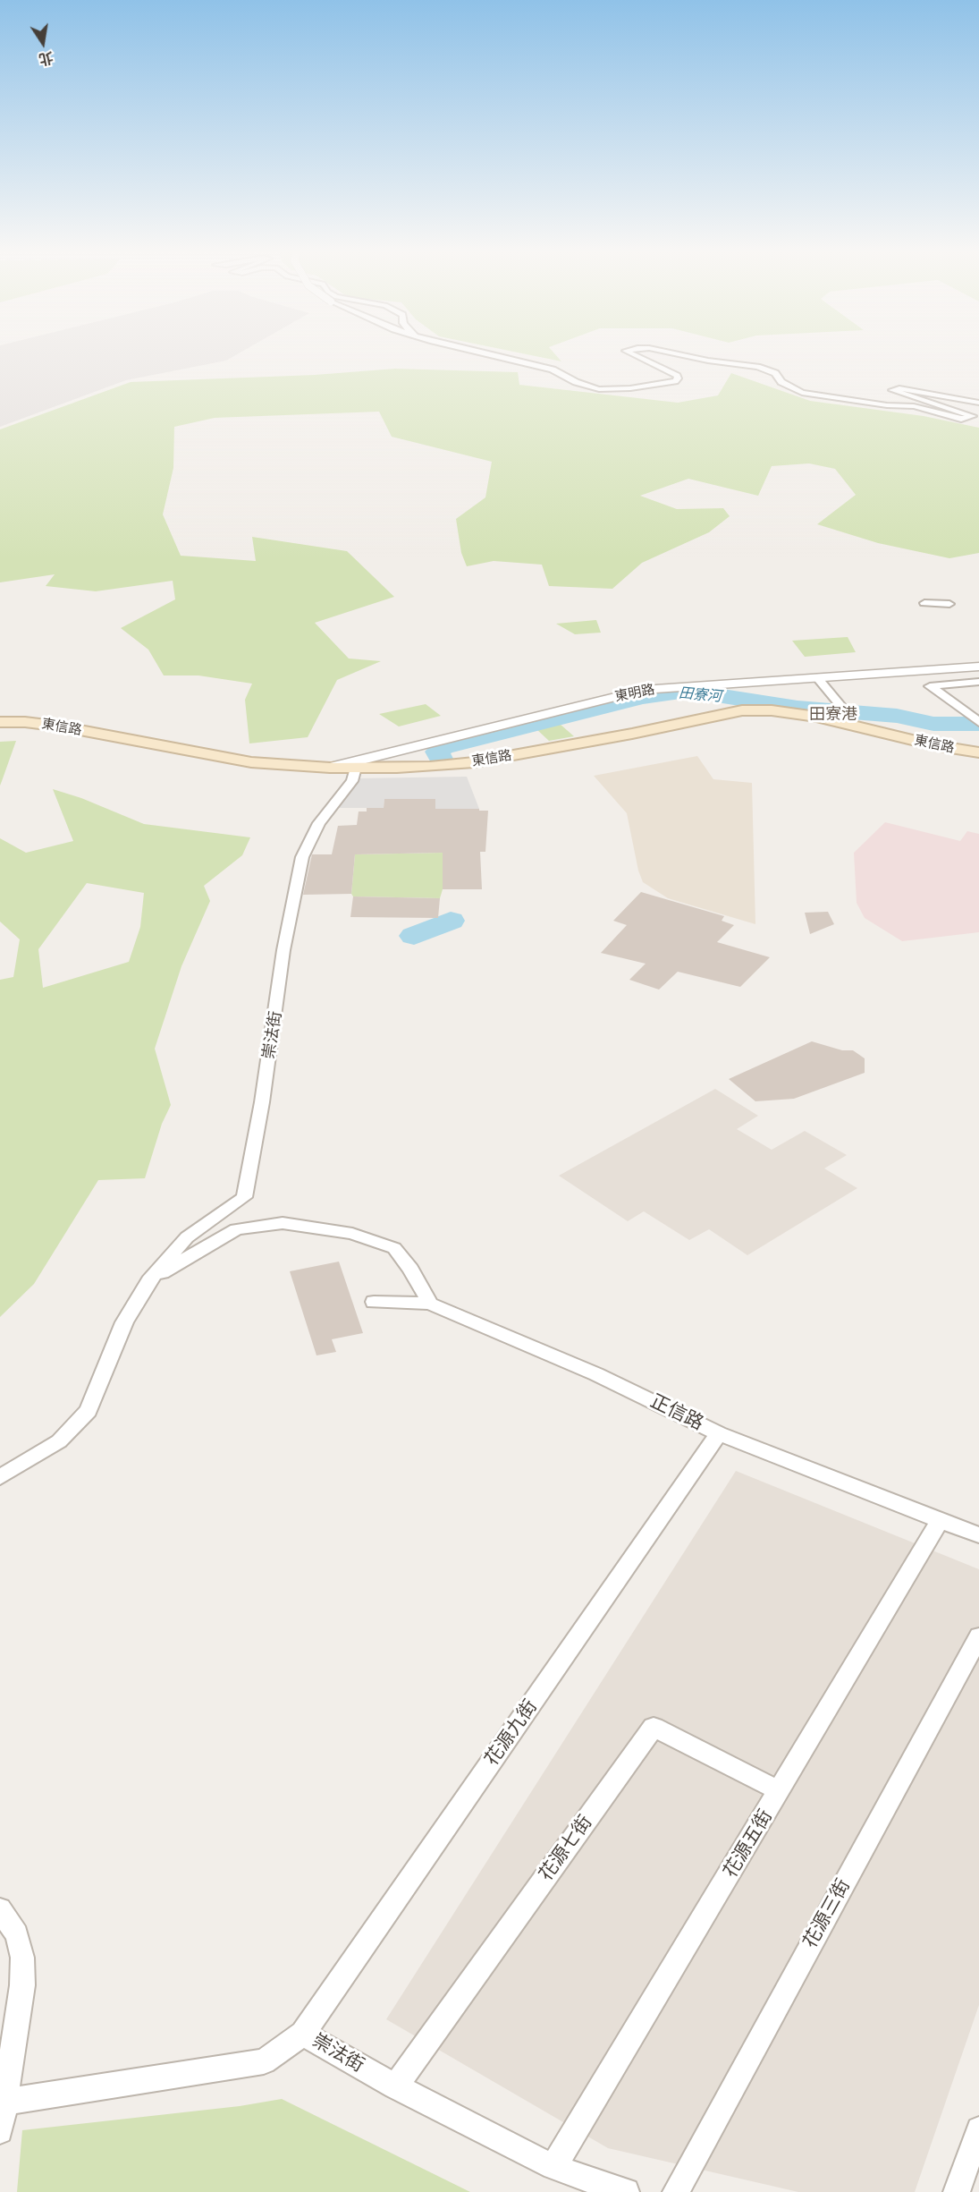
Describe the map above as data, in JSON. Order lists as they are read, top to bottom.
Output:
{
  "streets": {
    "main road": ["東信路"],
    "street": [
      "東明路",
      "崇法街",
      "正信路",
      "花源九街",
      "花源五街",
      "花源七街",
      "花源三街"
    ]
  },
  "crossings": [
    ["東明路", "東信路"],
    ["東明路", "崇法街"],
    ["東信路", "崇法街"],
    ["崇法街", "正信路"],
    ["崇法街", "花源九街"],
    ["崇法街", "花源五街"],
    ["崇法街", "花源七街"],
    ["正信路", "花源九街"],
    ["正信路", "花源五街"],
    ["花源五街", "花源七街"]
  ],
  "districts": ["田寮港"],
  "water": ["田寮河"],
  "north": "bottom"
}
